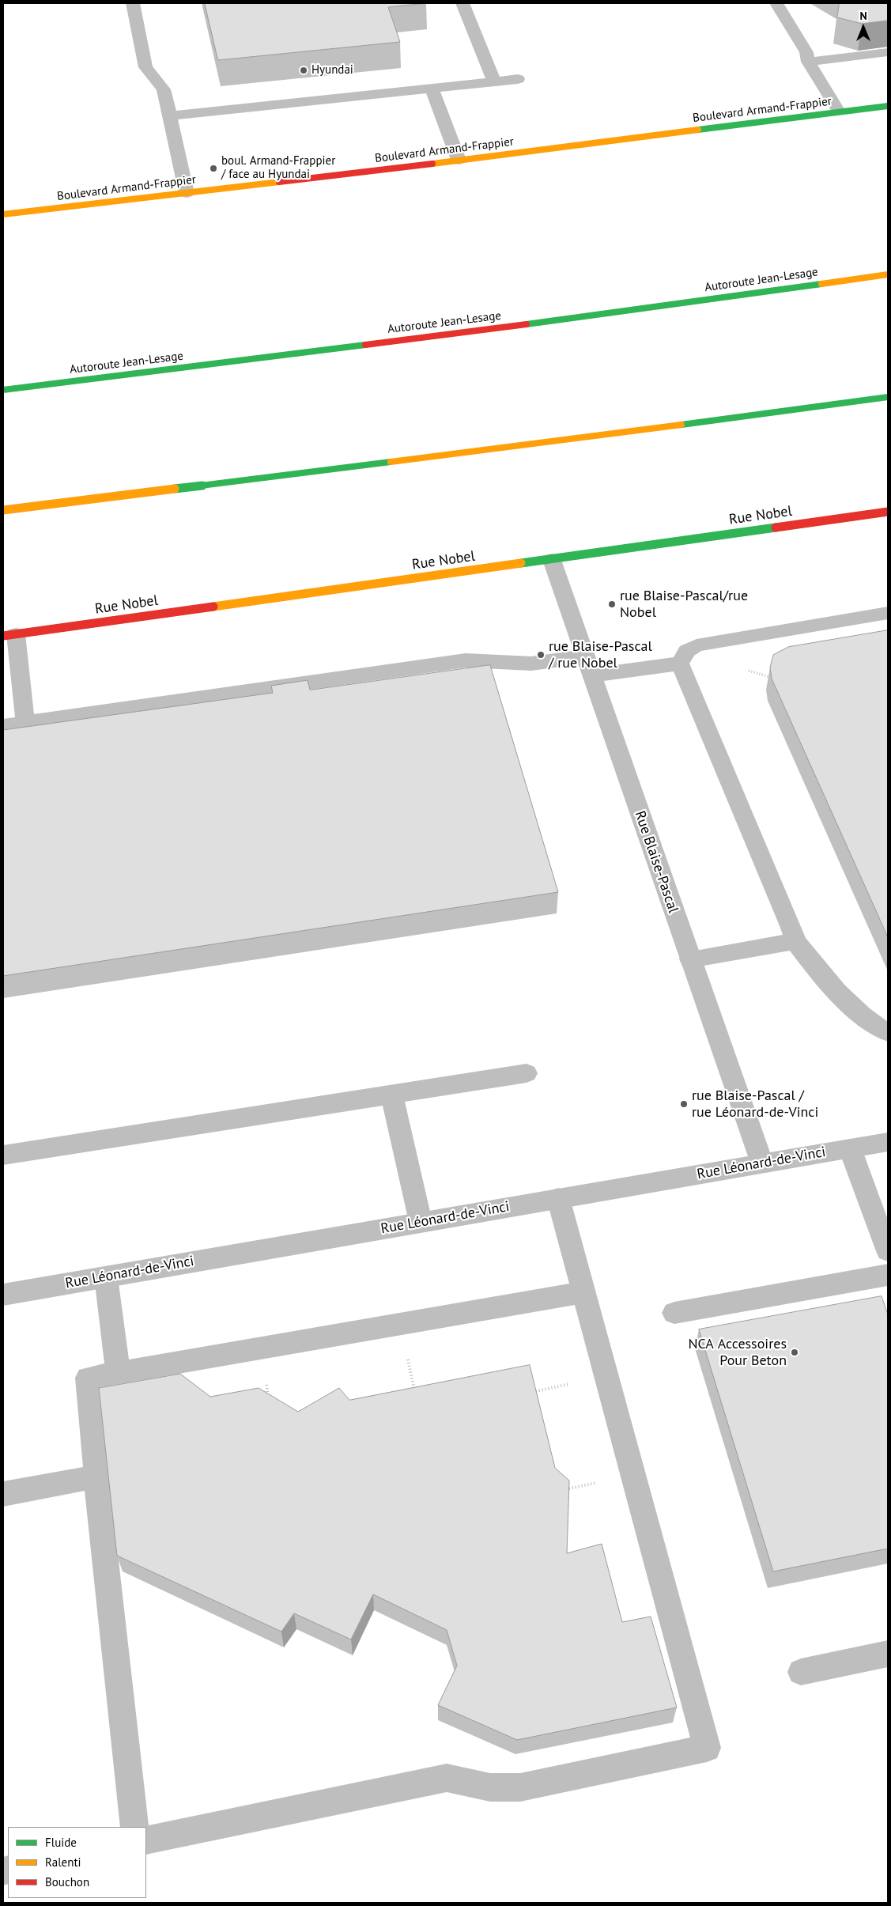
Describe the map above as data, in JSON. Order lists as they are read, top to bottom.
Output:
{
  "streets": {
    "main road": ["Boulevard Armand-Frappier", "Autoroute Jean-Lesage", "Rue Nobel"],
    "street": ["Rue Blaise-Pascal", "Rue Léonard-de-Vinci"]
  },
  "crossings": [
    ["Rue Nobel", "Rue Blaise-Pascal"],
    ["Rue Blaise-Pascal", "Rue Léonard-de-Vinci"]
  ],
  "places": [
    "Hyundai",
    "boul. Armand-Frappier / face au Hyundai",
    "rue Blaise-Pascal/rue Nobel",
    "rue Blaise-Pascal / rue Nobel",
    "rue Blaise-Pascal / rue Léonard-de-Vinci",
    "NCA Accessoires Pour Beton"
  ],
  "legend": ["Fluide", "Ralenti", "Bouchon"],
  "north": "top"
}
